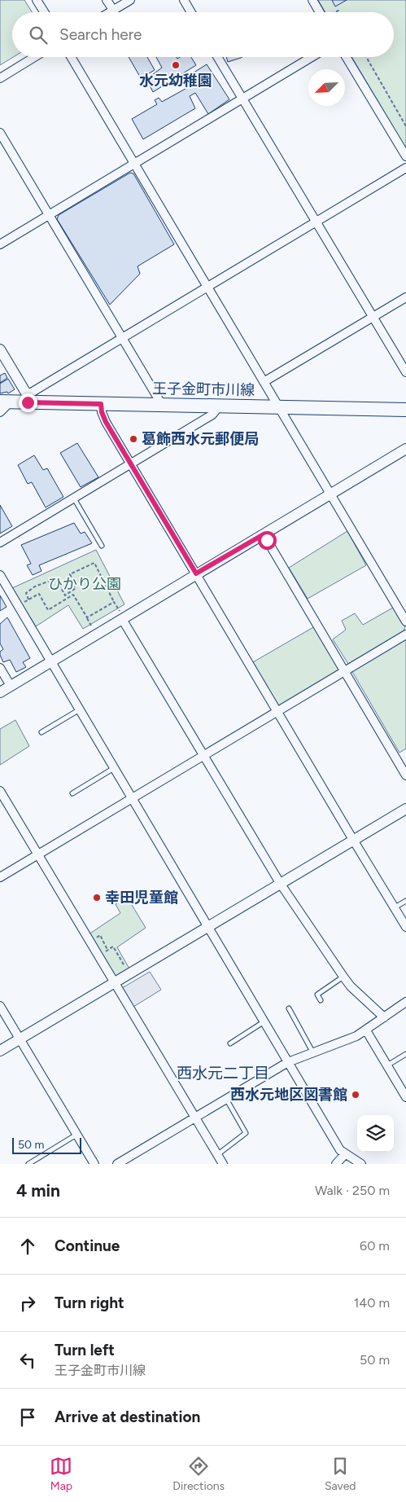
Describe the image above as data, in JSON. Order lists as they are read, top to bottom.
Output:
{
  "streets": {
    "main road": ["王子金町市川線"]
  },
  "districts": ["西水元二丁目"],
  "parks": ["ひかり公園"],
  "places": [
    "水元幼稚園",
    "葛飾西水元郵便局",
    "幸田児童館",
    "西水元地区図書館"
  ],
  "scale_bar": "50 m",
  "north": "bottom left",
  "page": {
    "search": "Search here",
    "scale": "50 m",
    "heading": ["4 min", "Walk · 250 m"],
    "list": [
      ["Continue", "60 m"],
      ["Turn right", "140 m"],
      ["Turn left", "王子金町市川線", "50 m"],
      "Arrive at destination"
    ],
    "nav": ["Map", "Directions", "Saved"]
  }
}
